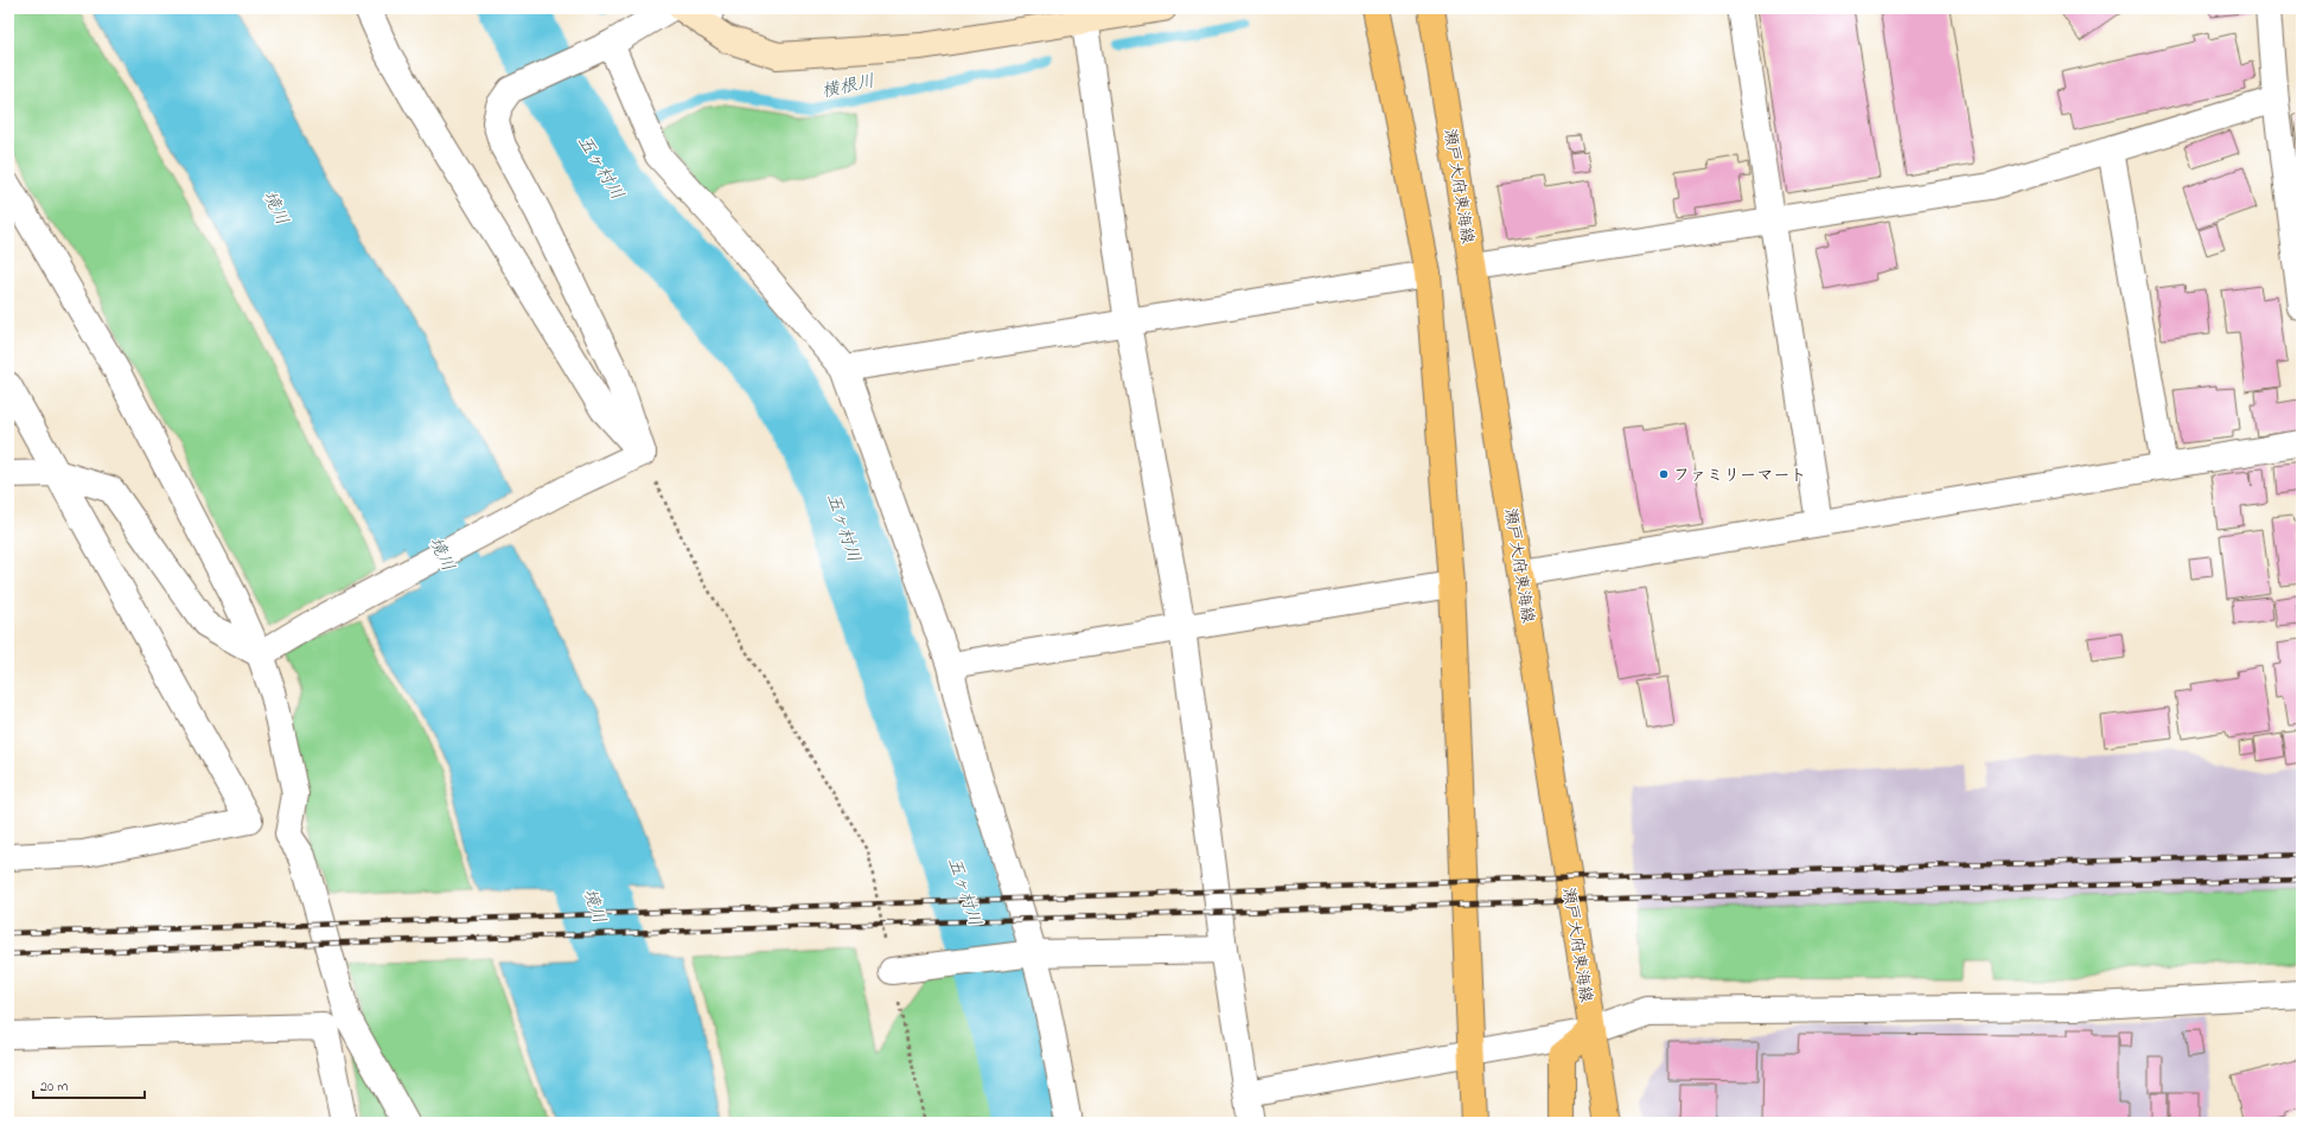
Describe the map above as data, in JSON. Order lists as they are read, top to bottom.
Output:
{
  "streets": {
    "main road": ["瀬戸大府東海線"]
  },
  "water": ["横根川", "五ヶ村川", "境川"],
  "places": ["ファミリーマート"],
  "scale_bar": "20 m"
}
